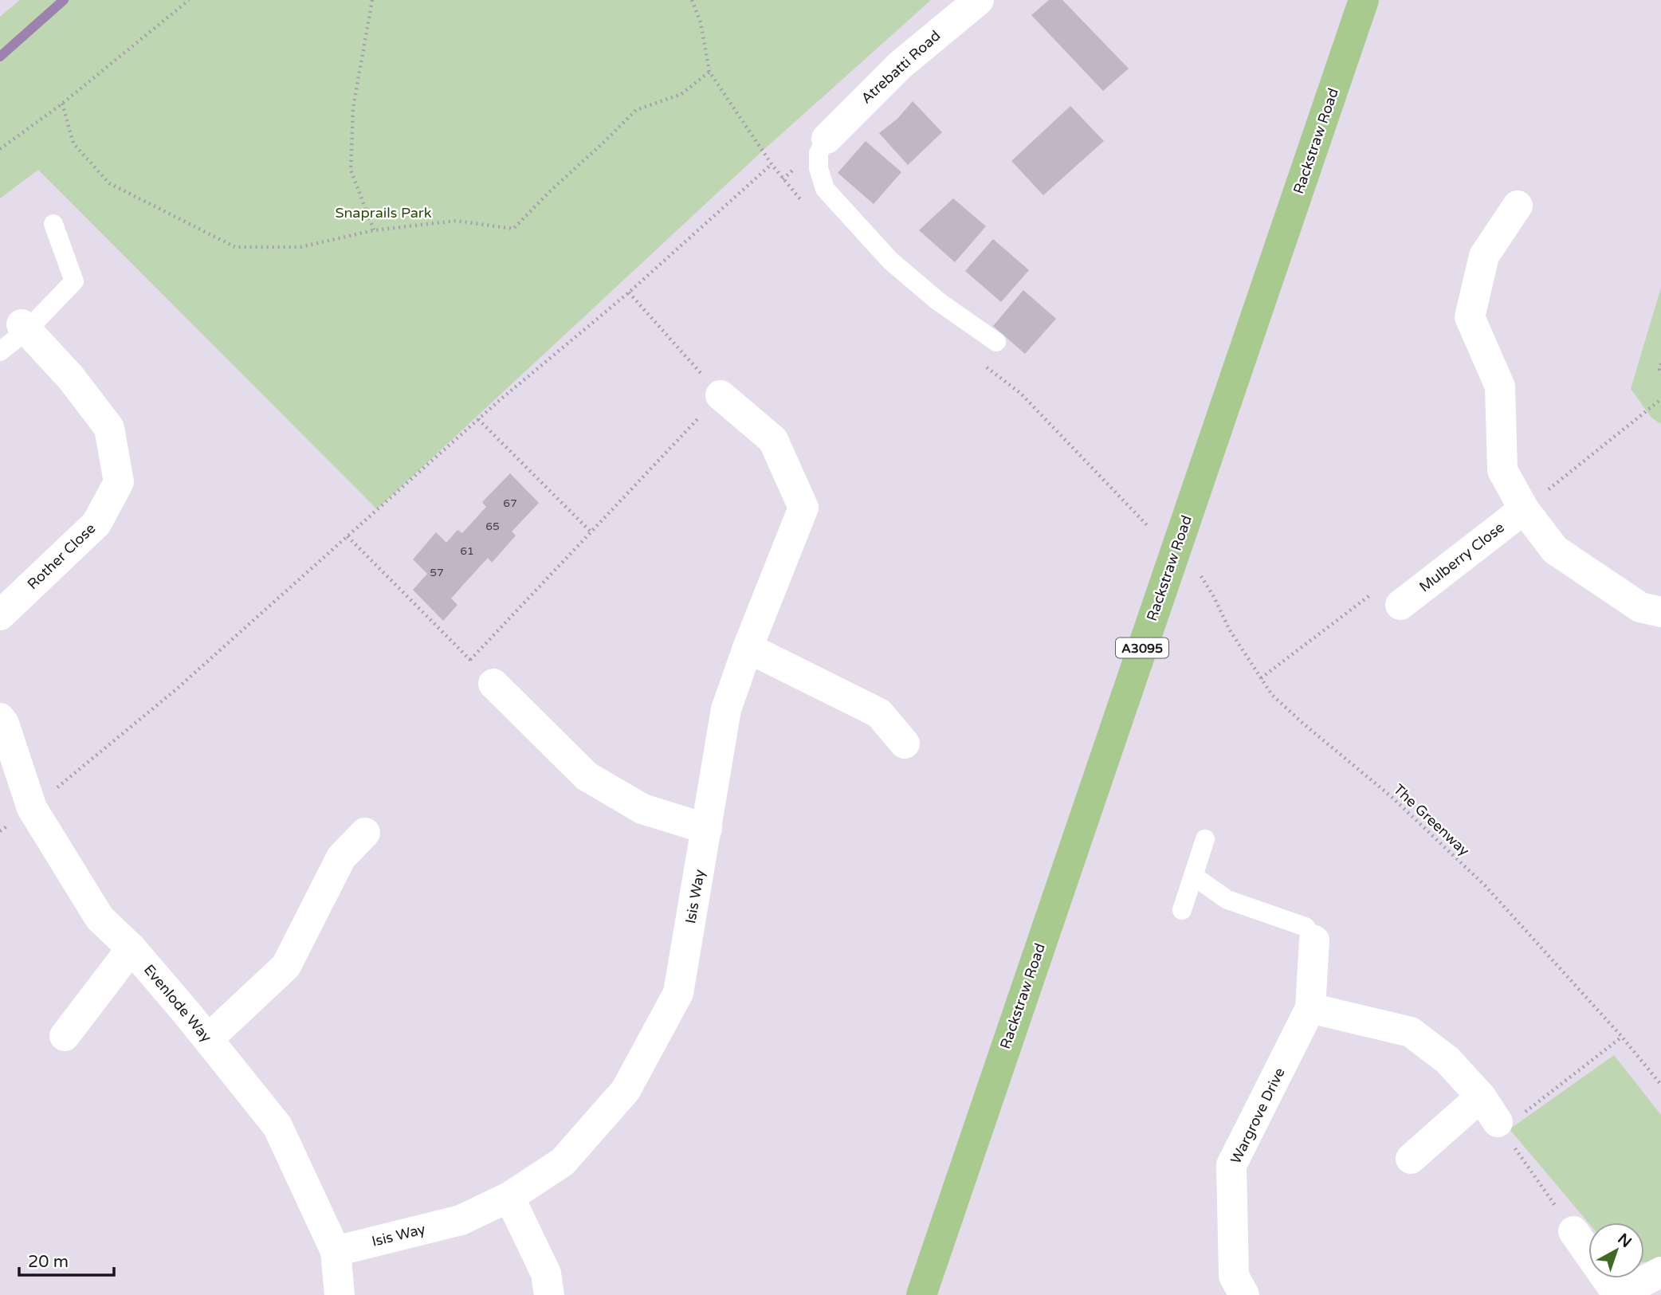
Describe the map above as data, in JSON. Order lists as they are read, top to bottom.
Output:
{
  "streets": {
    "main road": ["Rackstraw Road", "A3095"],
    "street": [
      "Atrebatti Road",
      "Rother Close",
      "Mulberry Close",
      "Isis Way",
      "Evenlode Way",
      "Wargrove Drive"
    ],
    "path": ["The Greenway"]
  },
  "crossings": [
    ["Isis Way", "Evenlode Way"]
  ],
  "parks": ["Snaprails Park"],
  "house_numbers": [
    "67",
    "65",
    "61",
    "57"
  ],
  "scale_bar": "20 m",
  "north": "top right"
}
